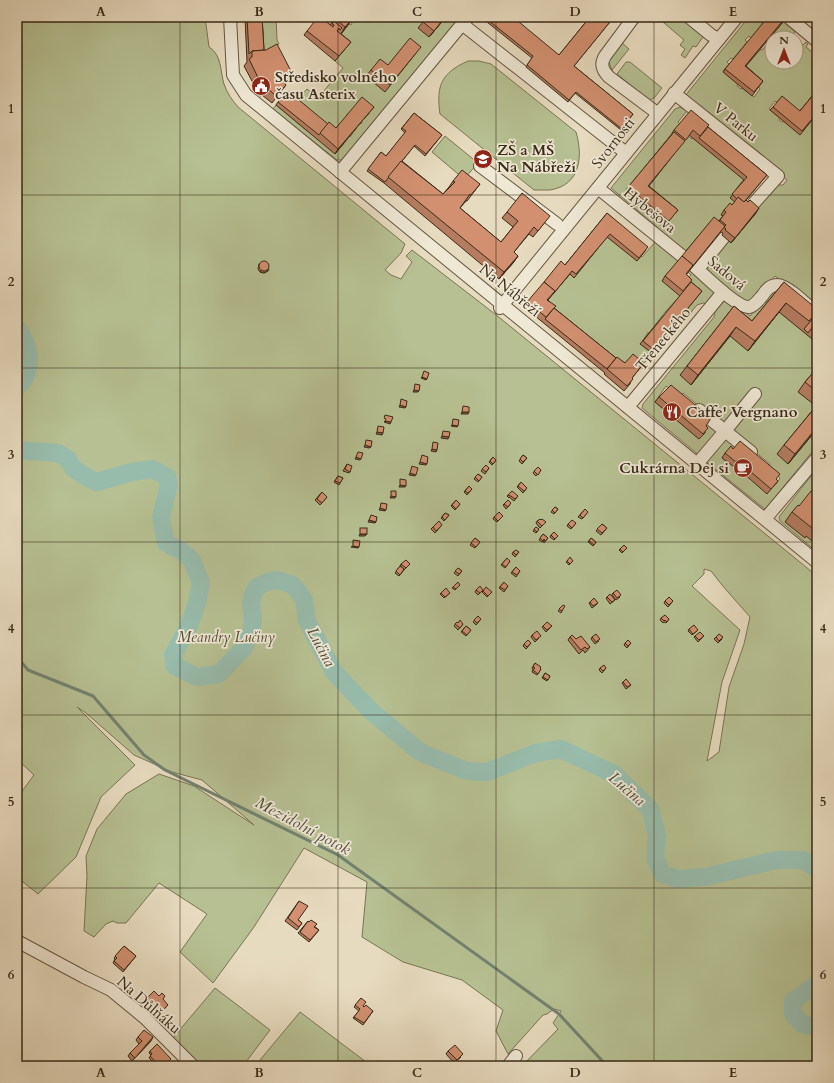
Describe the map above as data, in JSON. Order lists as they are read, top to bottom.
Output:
{
  "streets": {
    "street": [
      "V Parku",
      "Svornosti",
      "Hybešova",
      "Sadová",
      "Na Nábřeží",
      "Třeneckého",
      "Na Důlňáku"
    ]
  },
  "crossings": [
    ["V Parku", "Svornosti"],
    ["Svornosti", "Hybešova"],
    ["Svornosti", "Na Nábřeží"],
    ["Sadová", "Třeneckého"],
    ["Na Nábřeží", "Třeneckého"]
  ],
  "water": ["Lučina", "Mezidolní potok"],
  "parks": ["Meandry Lučiny"],
  "places": {
    "public building": ["Středisko volného času Asterix"],
    "school or university": ["ZŠ a MŠ Na Nábřeží"],
    "restaurant": ["Caffe' Vergnano"],
    "cafe": ["Cukrárna Dej si"]
  },
  "north": "top",
  "grid": {
    "columns": [
      "A",
      "B",
      "C",
      "D",
      "E"
    ],
    "rows": [
      "1",
      "2",
      "3",
      "4",
      "5",
      "6"
    ]
  }
}
